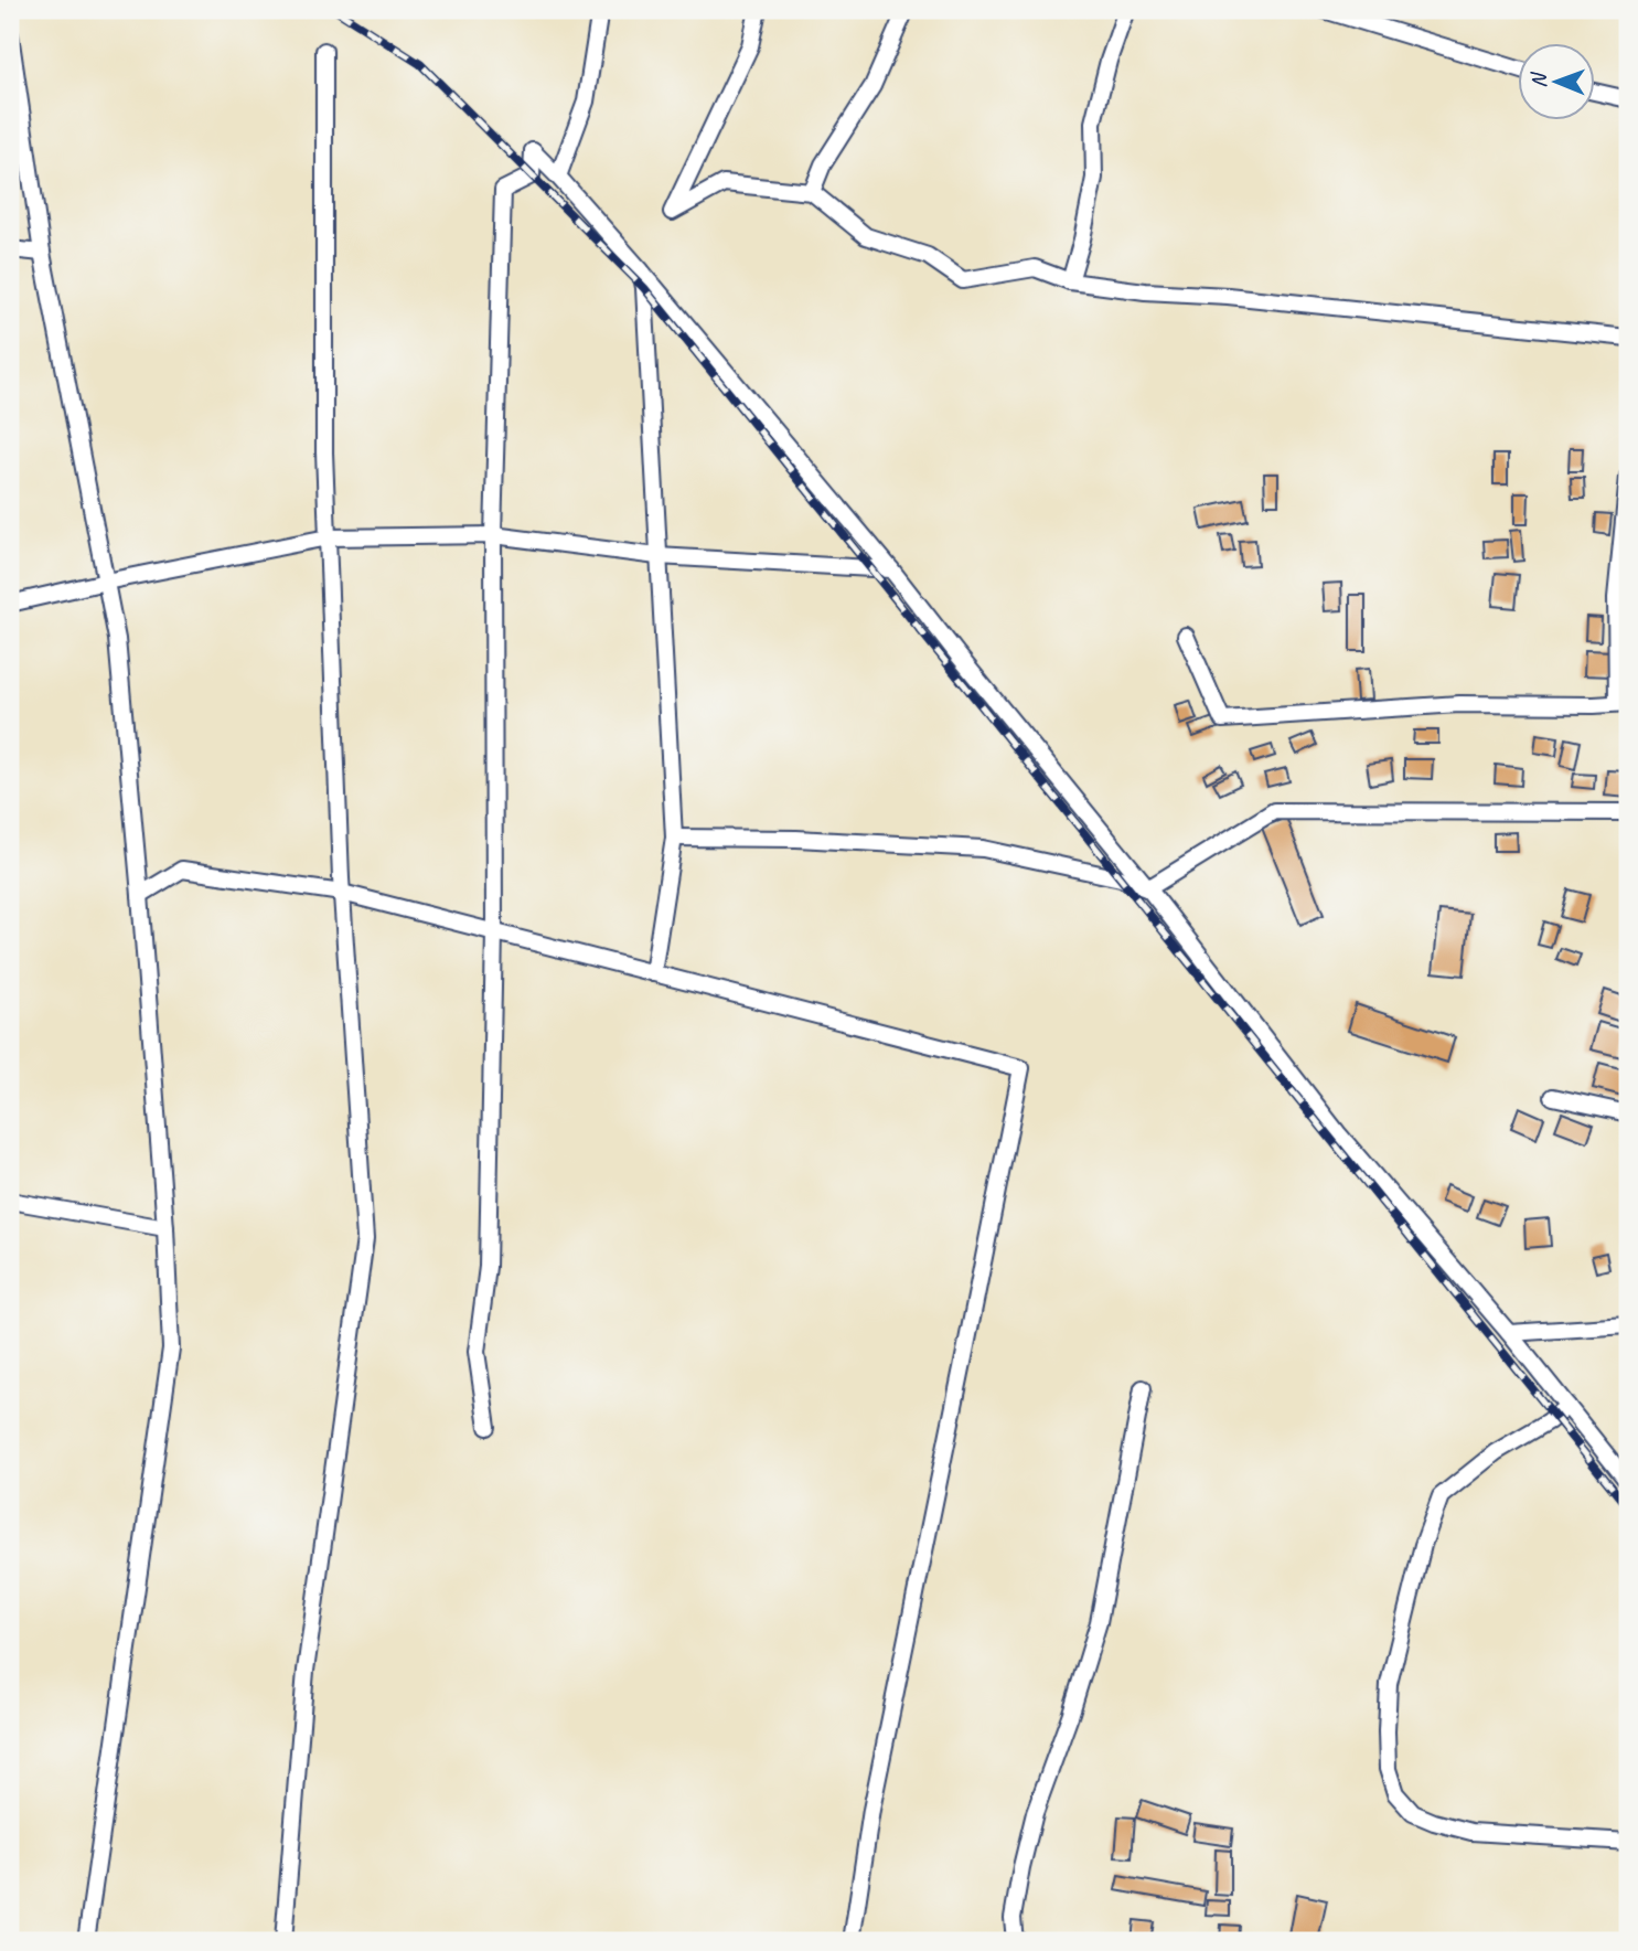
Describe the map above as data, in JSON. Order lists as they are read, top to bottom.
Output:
{
  "north": "left"
}
